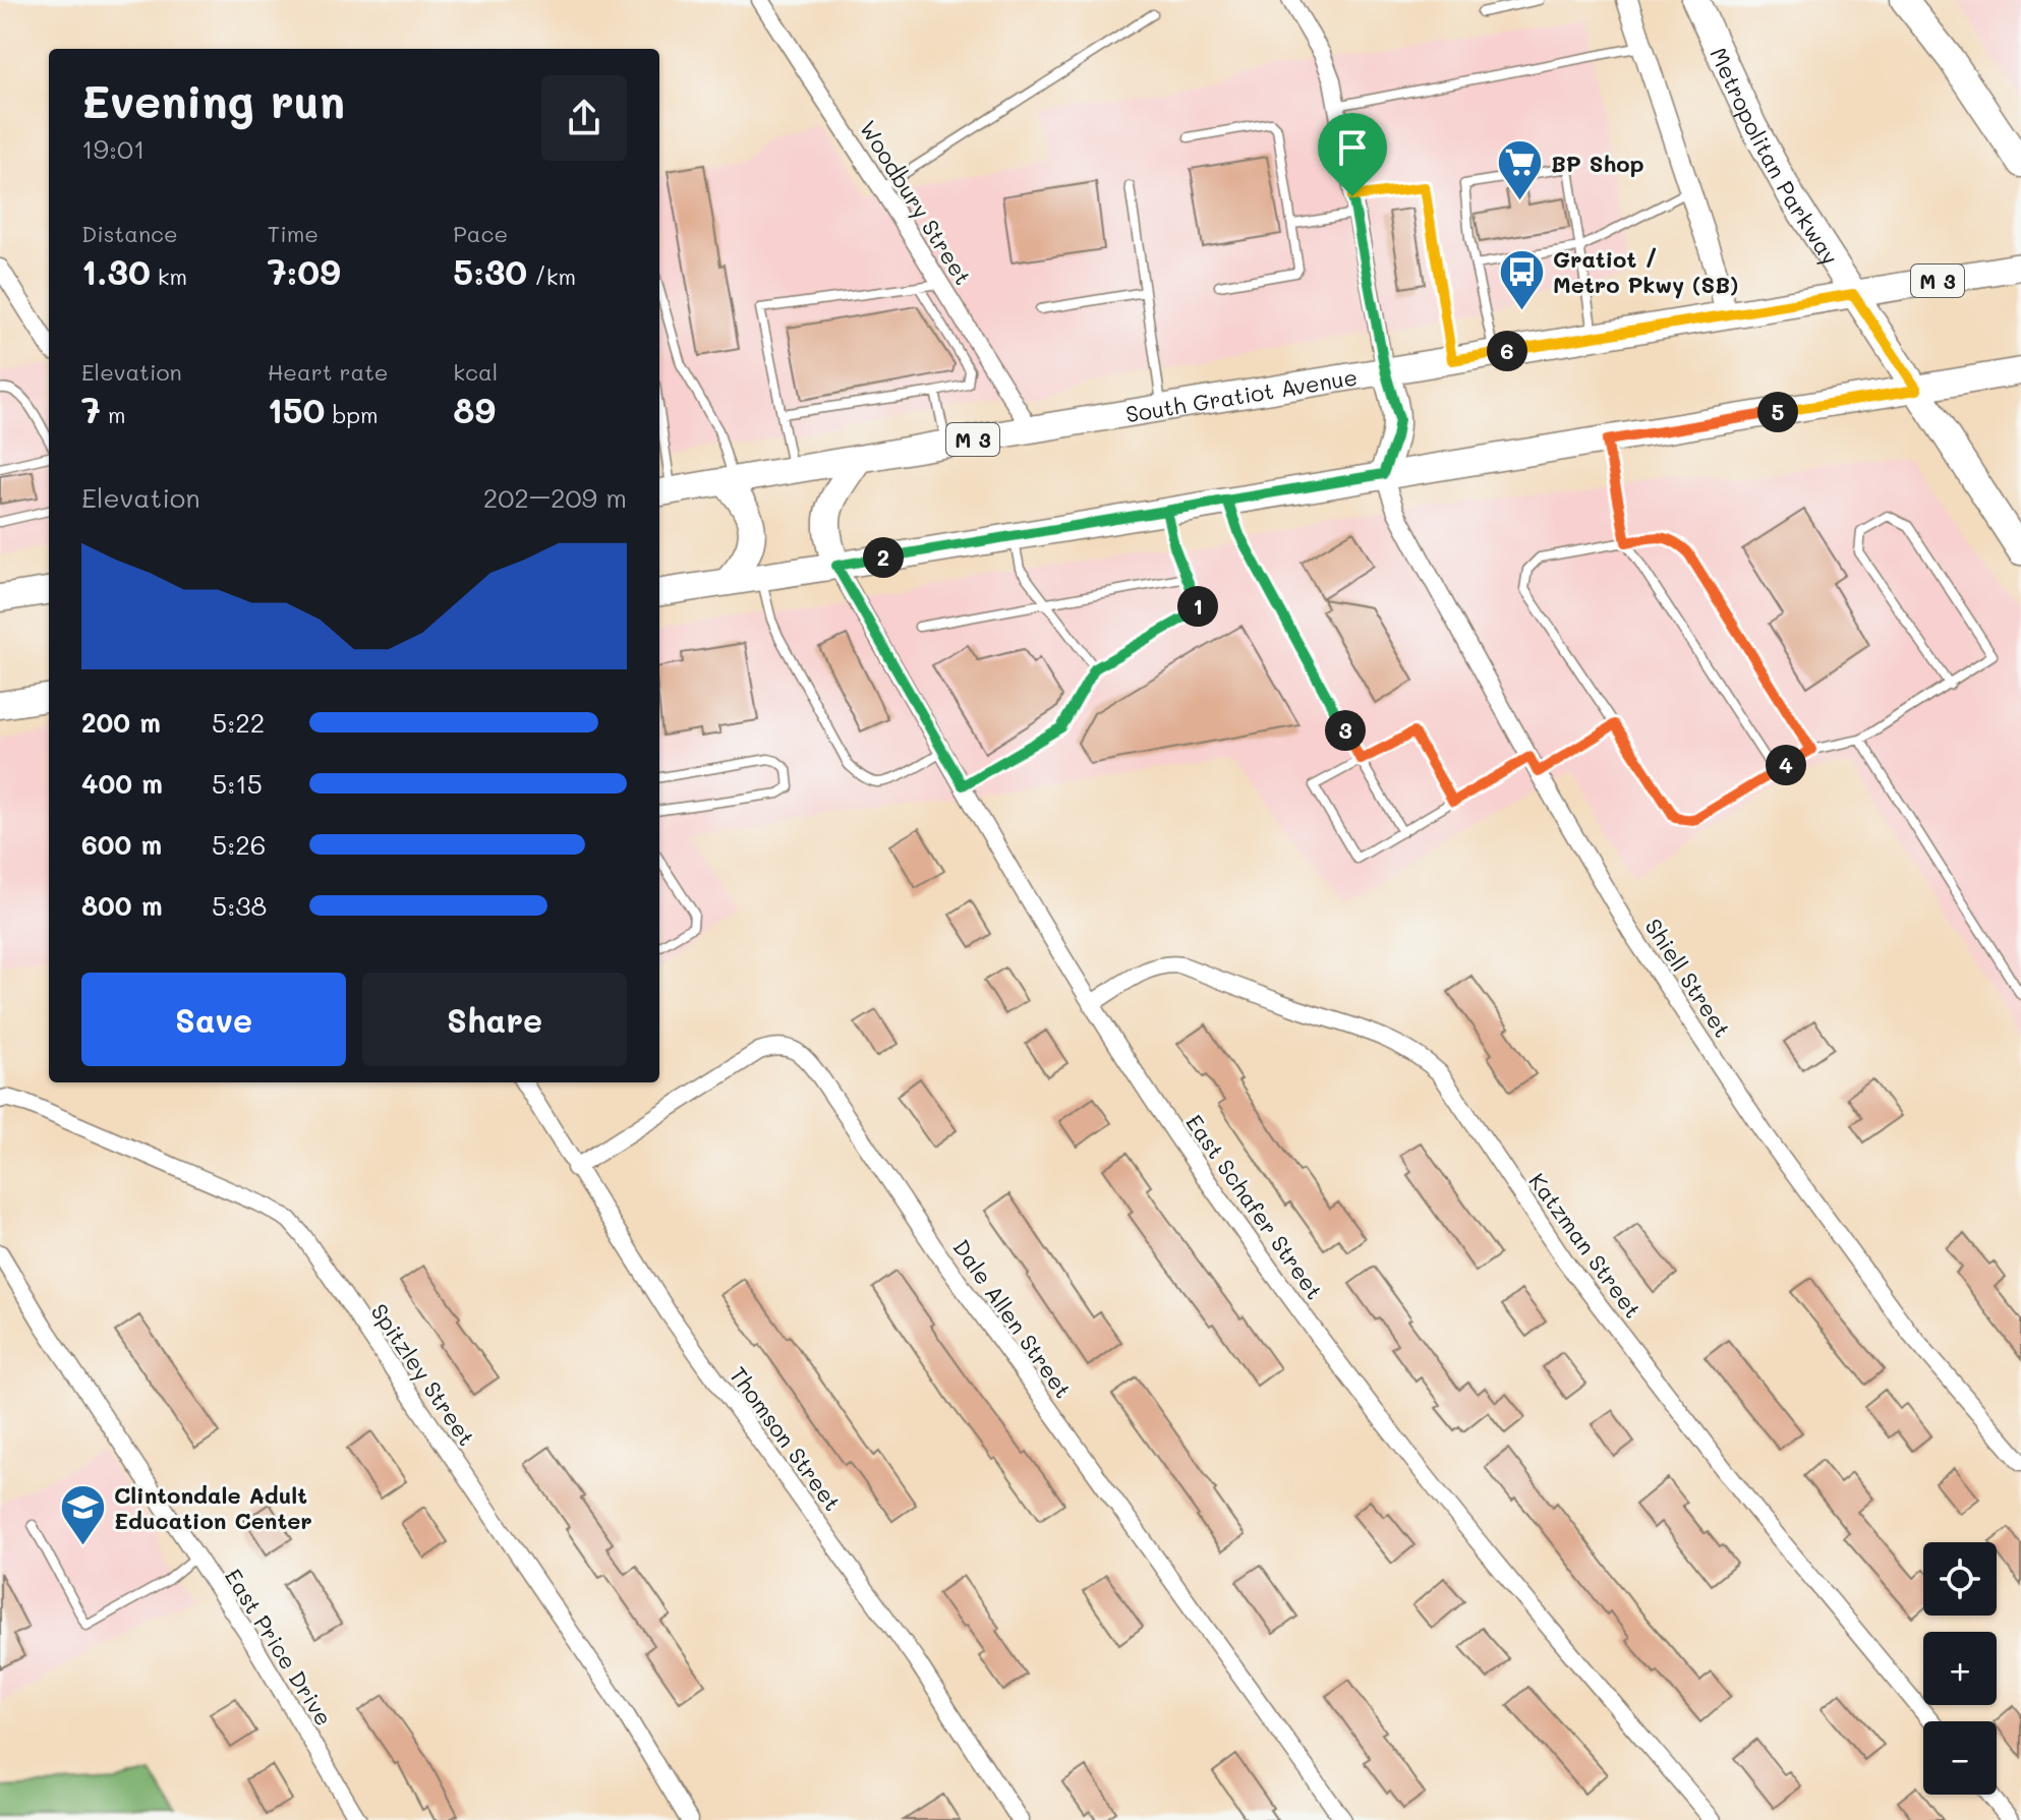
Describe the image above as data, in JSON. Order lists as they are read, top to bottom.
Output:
{
  "streets": {
    "main road": ["Metropolitan Parkway", "M 3", "South Gratiot Avenue"],
    "street": [
      "Woodbury Street",
      "Shiell Street",
      "East Schafer Street",
      "Katzman Street",
      "Dale Allen Street",
      "Spitzley Street",
      "Thomson Street",
      "East Price Drive"
    ]
  },
  "crossings": [
    ["Metropolitan Parkway", "South Gratiot Avenue"],
    ["Woodbury Street", "South Gratiot Avenue"],
    ["East Schafer Street", "Katzman Street"],
    ["Dale Allen Street", "Thomson Street"]
  ],
  "places": {
    "supermarket": ["BP Shop"],
    "bus stop": ["Gratiot / Metro Pkwy (SB)"],
    "school or university": ["Clintondale Adult Education Center"]
  },
  "page": {
    "heading": ["Evening run", "19:01"],
    "stats": [
      ["Distance", "1.30 km"],
      ["Time", "7:09"],
      ["Pace", "5:30 /km"],
      ["Elevation", "7 m"],
      ["Heart rate", "150 bpm"],
      ["kcal", "89"]
    ],
    "pins": [
      "6",
      "5",
      "2",
      "1",
      "3",
      "4"
    ],
    "chart": ["Elevation", "202–209 m"],
    "list": [
      {
        "name": "200 m",
        "note": "5:22"
      },
      {
        "name": "400 m",
        "note": "5:15"
      },
      {
        "name": "600 m",
        "note": "5:26"
      },
      {
        "name": "800 m",
        "note": "5:38"
      }
    ],
    "buttons": ["Save", "Share"],
    "map_buttons": ["+", "−"]
  }
}
